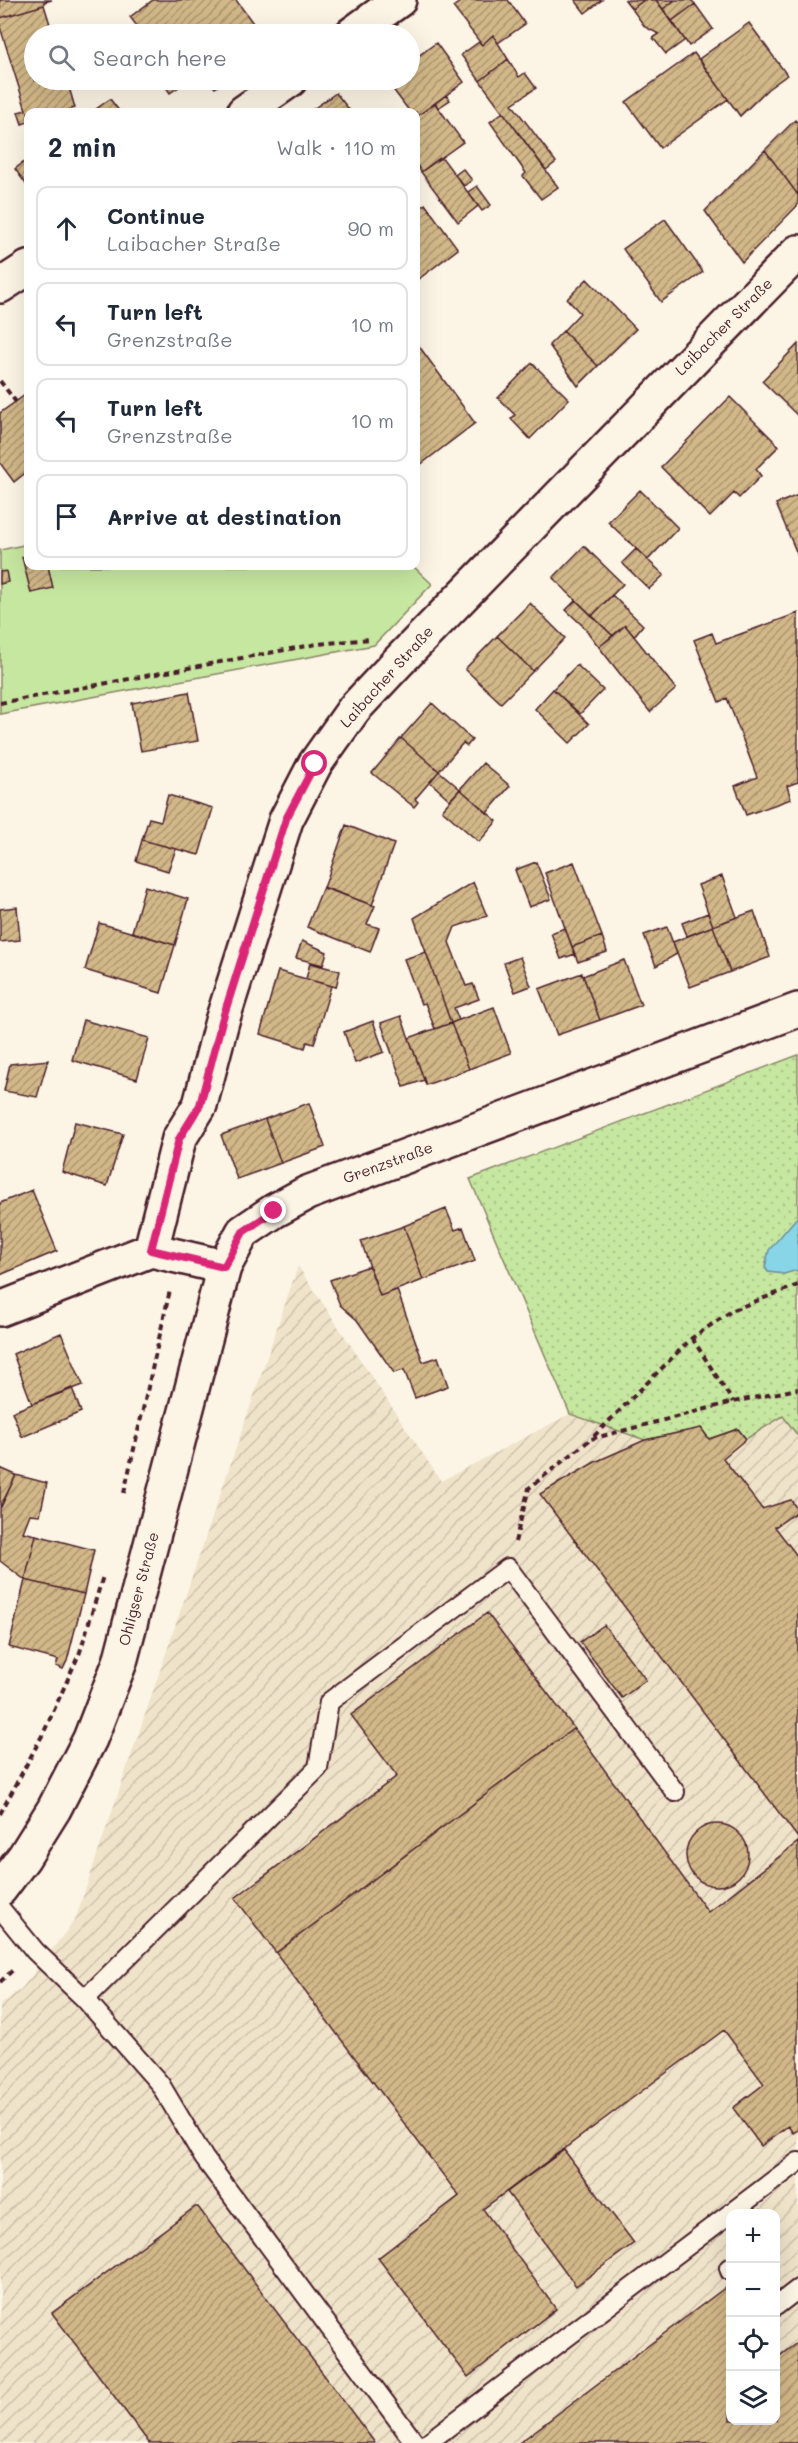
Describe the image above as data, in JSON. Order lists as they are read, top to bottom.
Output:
{
  "streets": {
    "street": ["Laibacher Straße", "Grenzstraße", "Ohligser Straße"]
  },
  "crossings": [
    ["Grenzstraße", "Ohligser Straße"]
  ],
  "page": {
    "search": "Search here",
    "heading": ["2 min", "Walk · 110 m"],
    "list": [
      ["Continue", "Laibacher Straße", "90 m"],
      ["Turn left", "Grenzstraße", "10 m"],
      ["Turn left", "Grenzstraße", "10 m"],
      "Arrive at destination"
    ],
    "map_buttons": ["+", "−"]
  }
}
